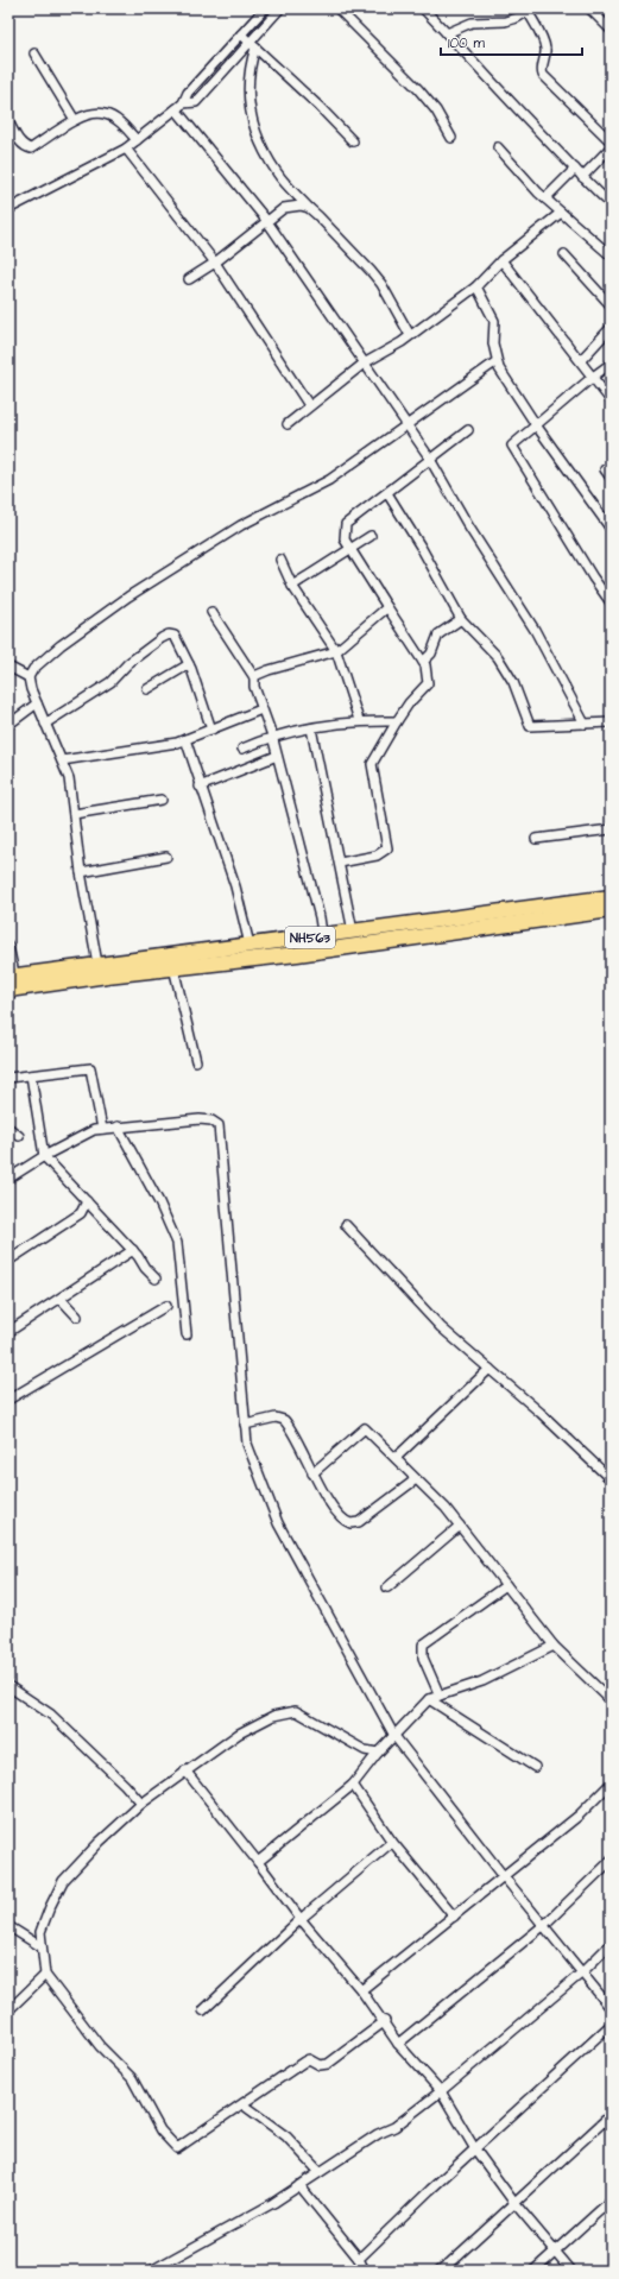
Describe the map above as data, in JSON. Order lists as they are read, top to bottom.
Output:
{
  "streets": {
    "highway": ["NH563"]
  },
  "scale_bar": "100 m"
}
